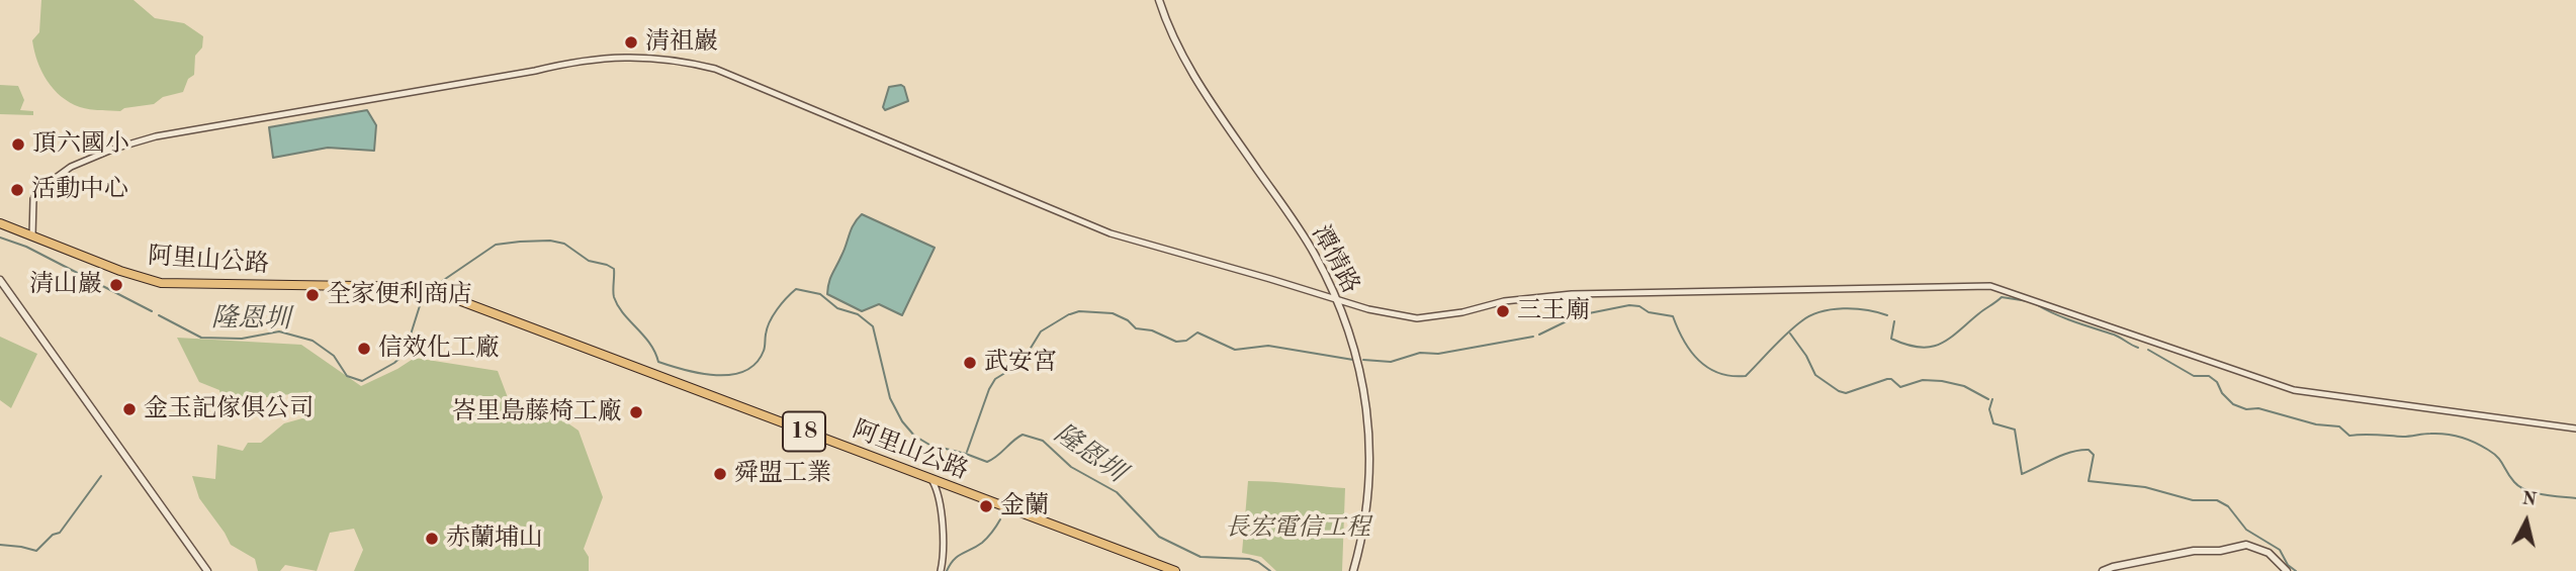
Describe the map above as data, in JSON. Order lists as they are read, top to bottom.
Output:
{
  "streets": {
    "main road": ["阿里山公路", "18"],
    "street": ["潭情路"]
  },
  "water": ["隆恩圳"],
  "parks": ["長宏電信工程"],
  "places": [
    "清祖巖",
    "頂六國小",
    "活動中心",
    "清山巖",
    "全家便利商店",
    "三王廟",
    "信效化工廠",
    "武安宮",
    "金玉記傢俱公司",
    "峇里島藤椅工廠",
    "舜盟工業",
    "金蘭",
    "赤蘭埔山"
  ],
  "north": "top"
}
